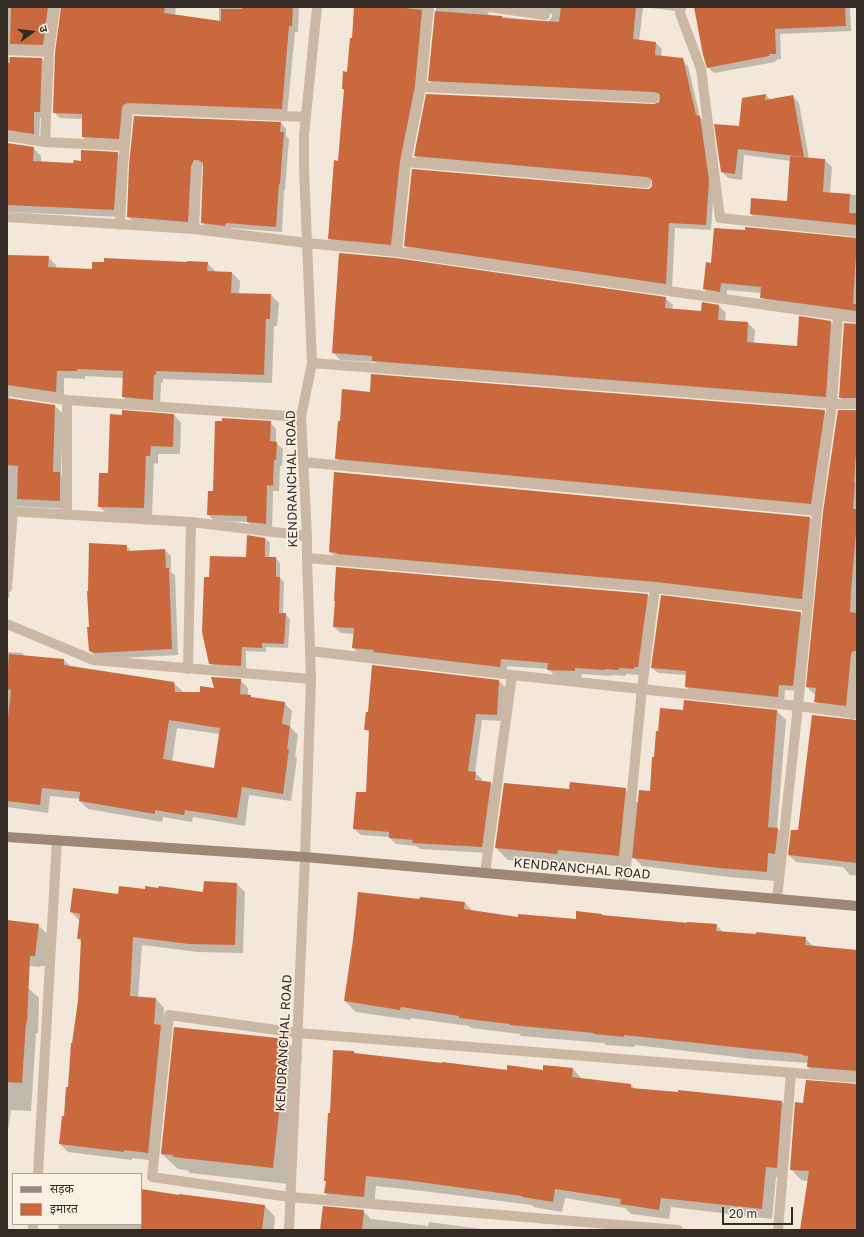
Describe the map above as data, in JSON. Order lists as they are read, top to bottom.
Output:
{
  "streets": {
    "street": ["KENDRANCHAL ROAD"]
  },
  "legend": ["सड़क", "इमारत"],
  "scale_bar": "20 m",
  "north": "right"
}
